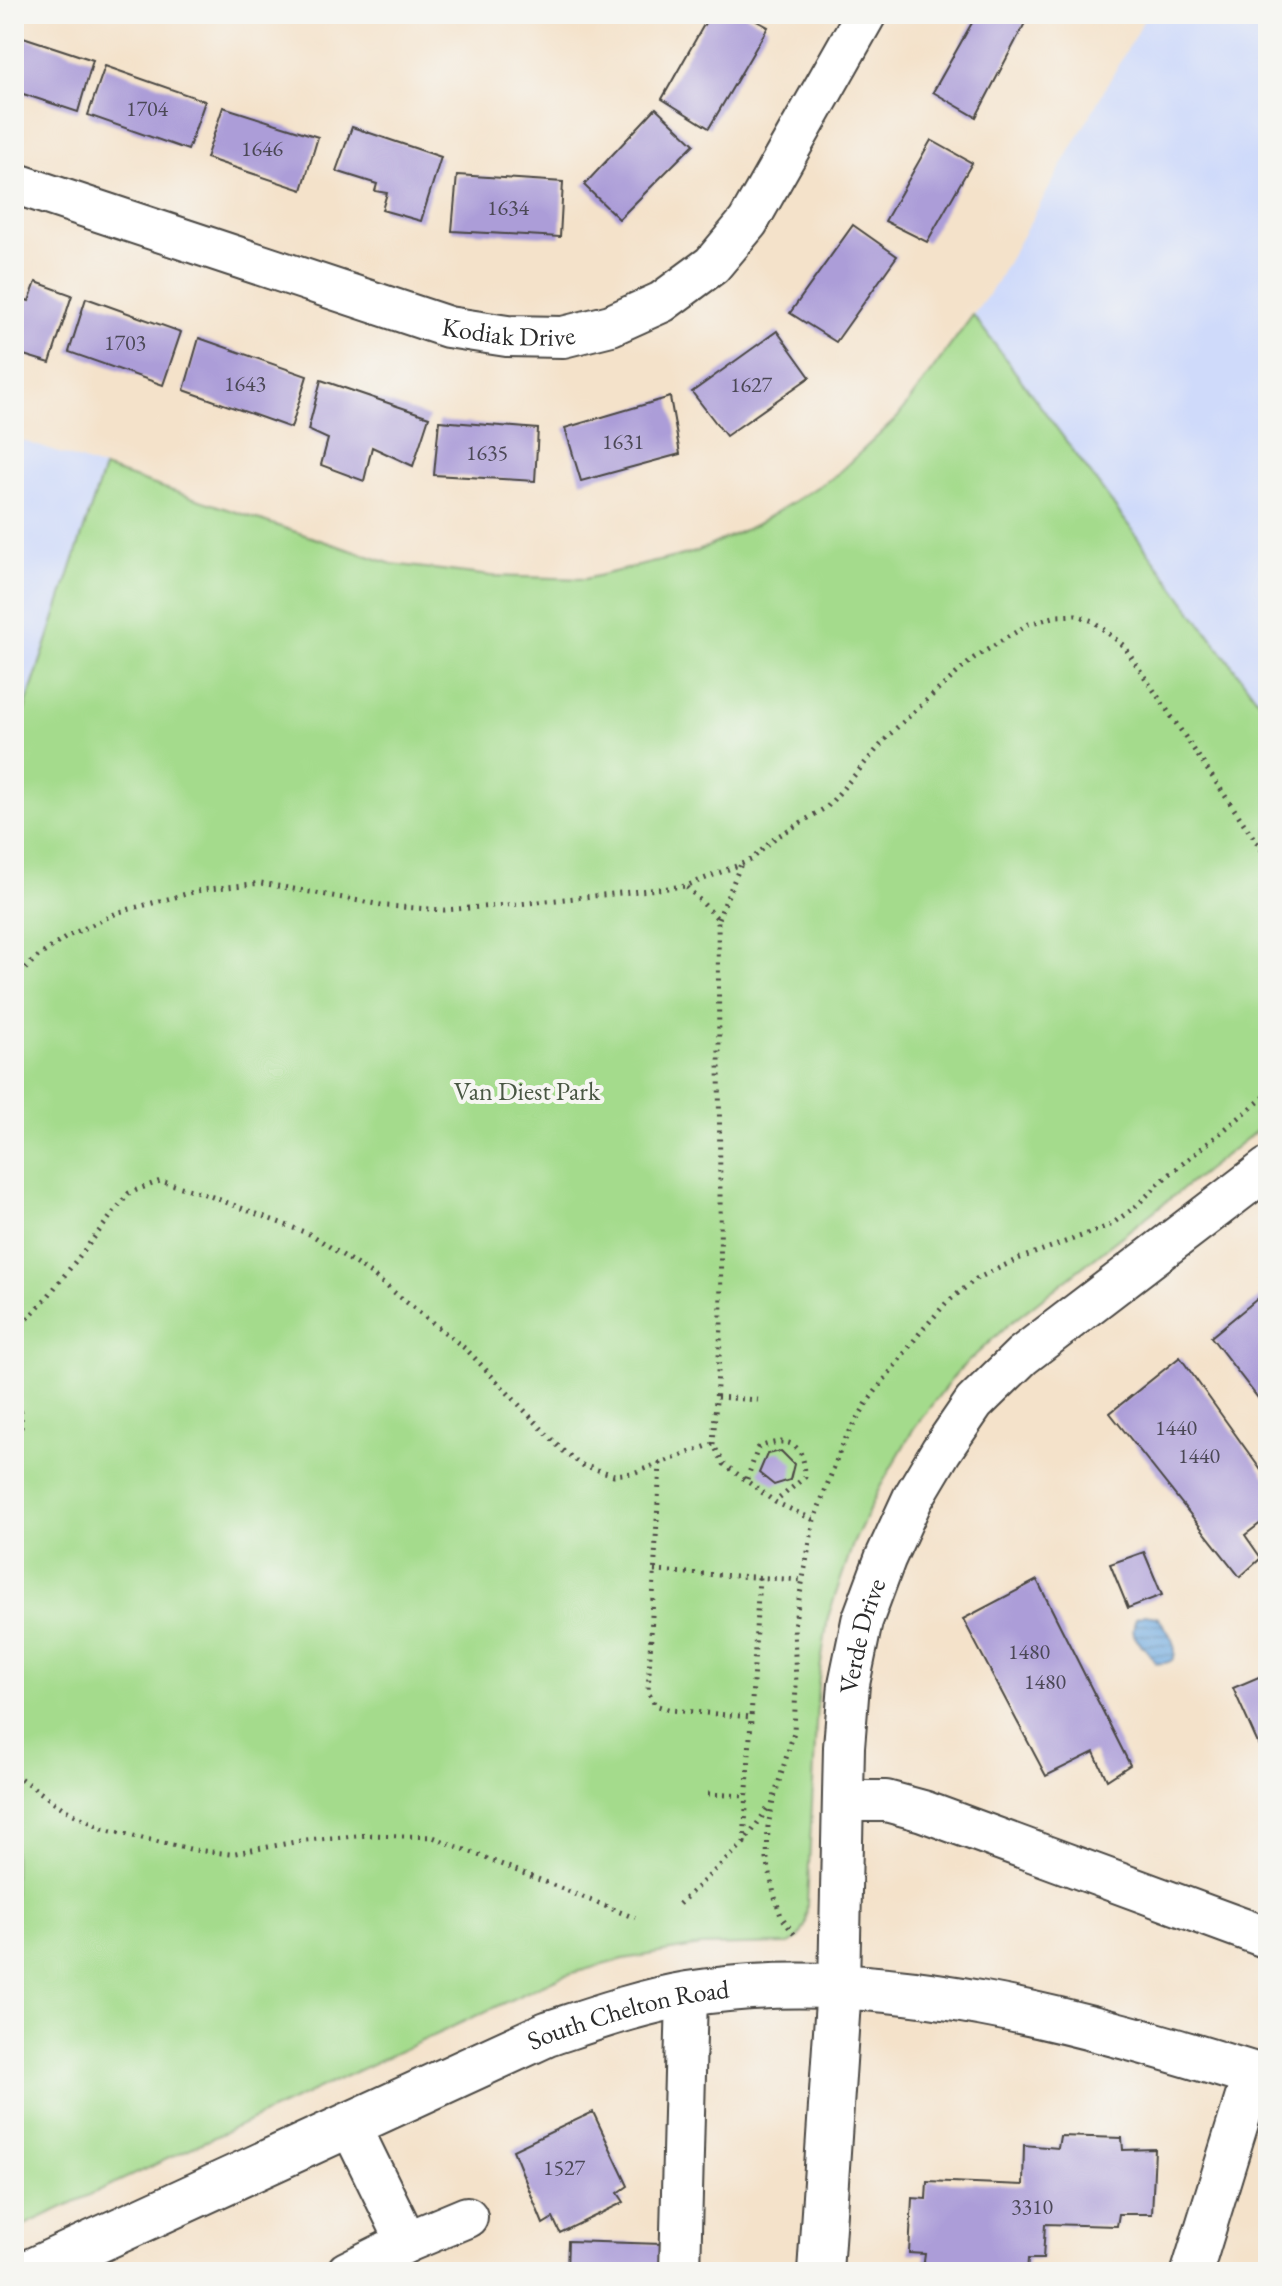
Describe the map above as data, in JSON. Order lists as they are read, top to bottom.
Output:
{
  "streets": {
    "main road": ["Verde Drive", "South Chelton Road"],
    "street": ["Kodiak Drive"]
  },
  "crossings": [
    ["Verde Drive", "South Chelton Road"]
  ],
  "parks": ["Van Diest Park"],
  "house_numbers": [
    "1704",
    "1646",
    "1634",
    "1703",
    "1643",
    "1627",
    "1631",
    "1635",
    "1440",
    "1440",
    "1480",
    "1480",
    "1527",
    "3310"
  ]
}
